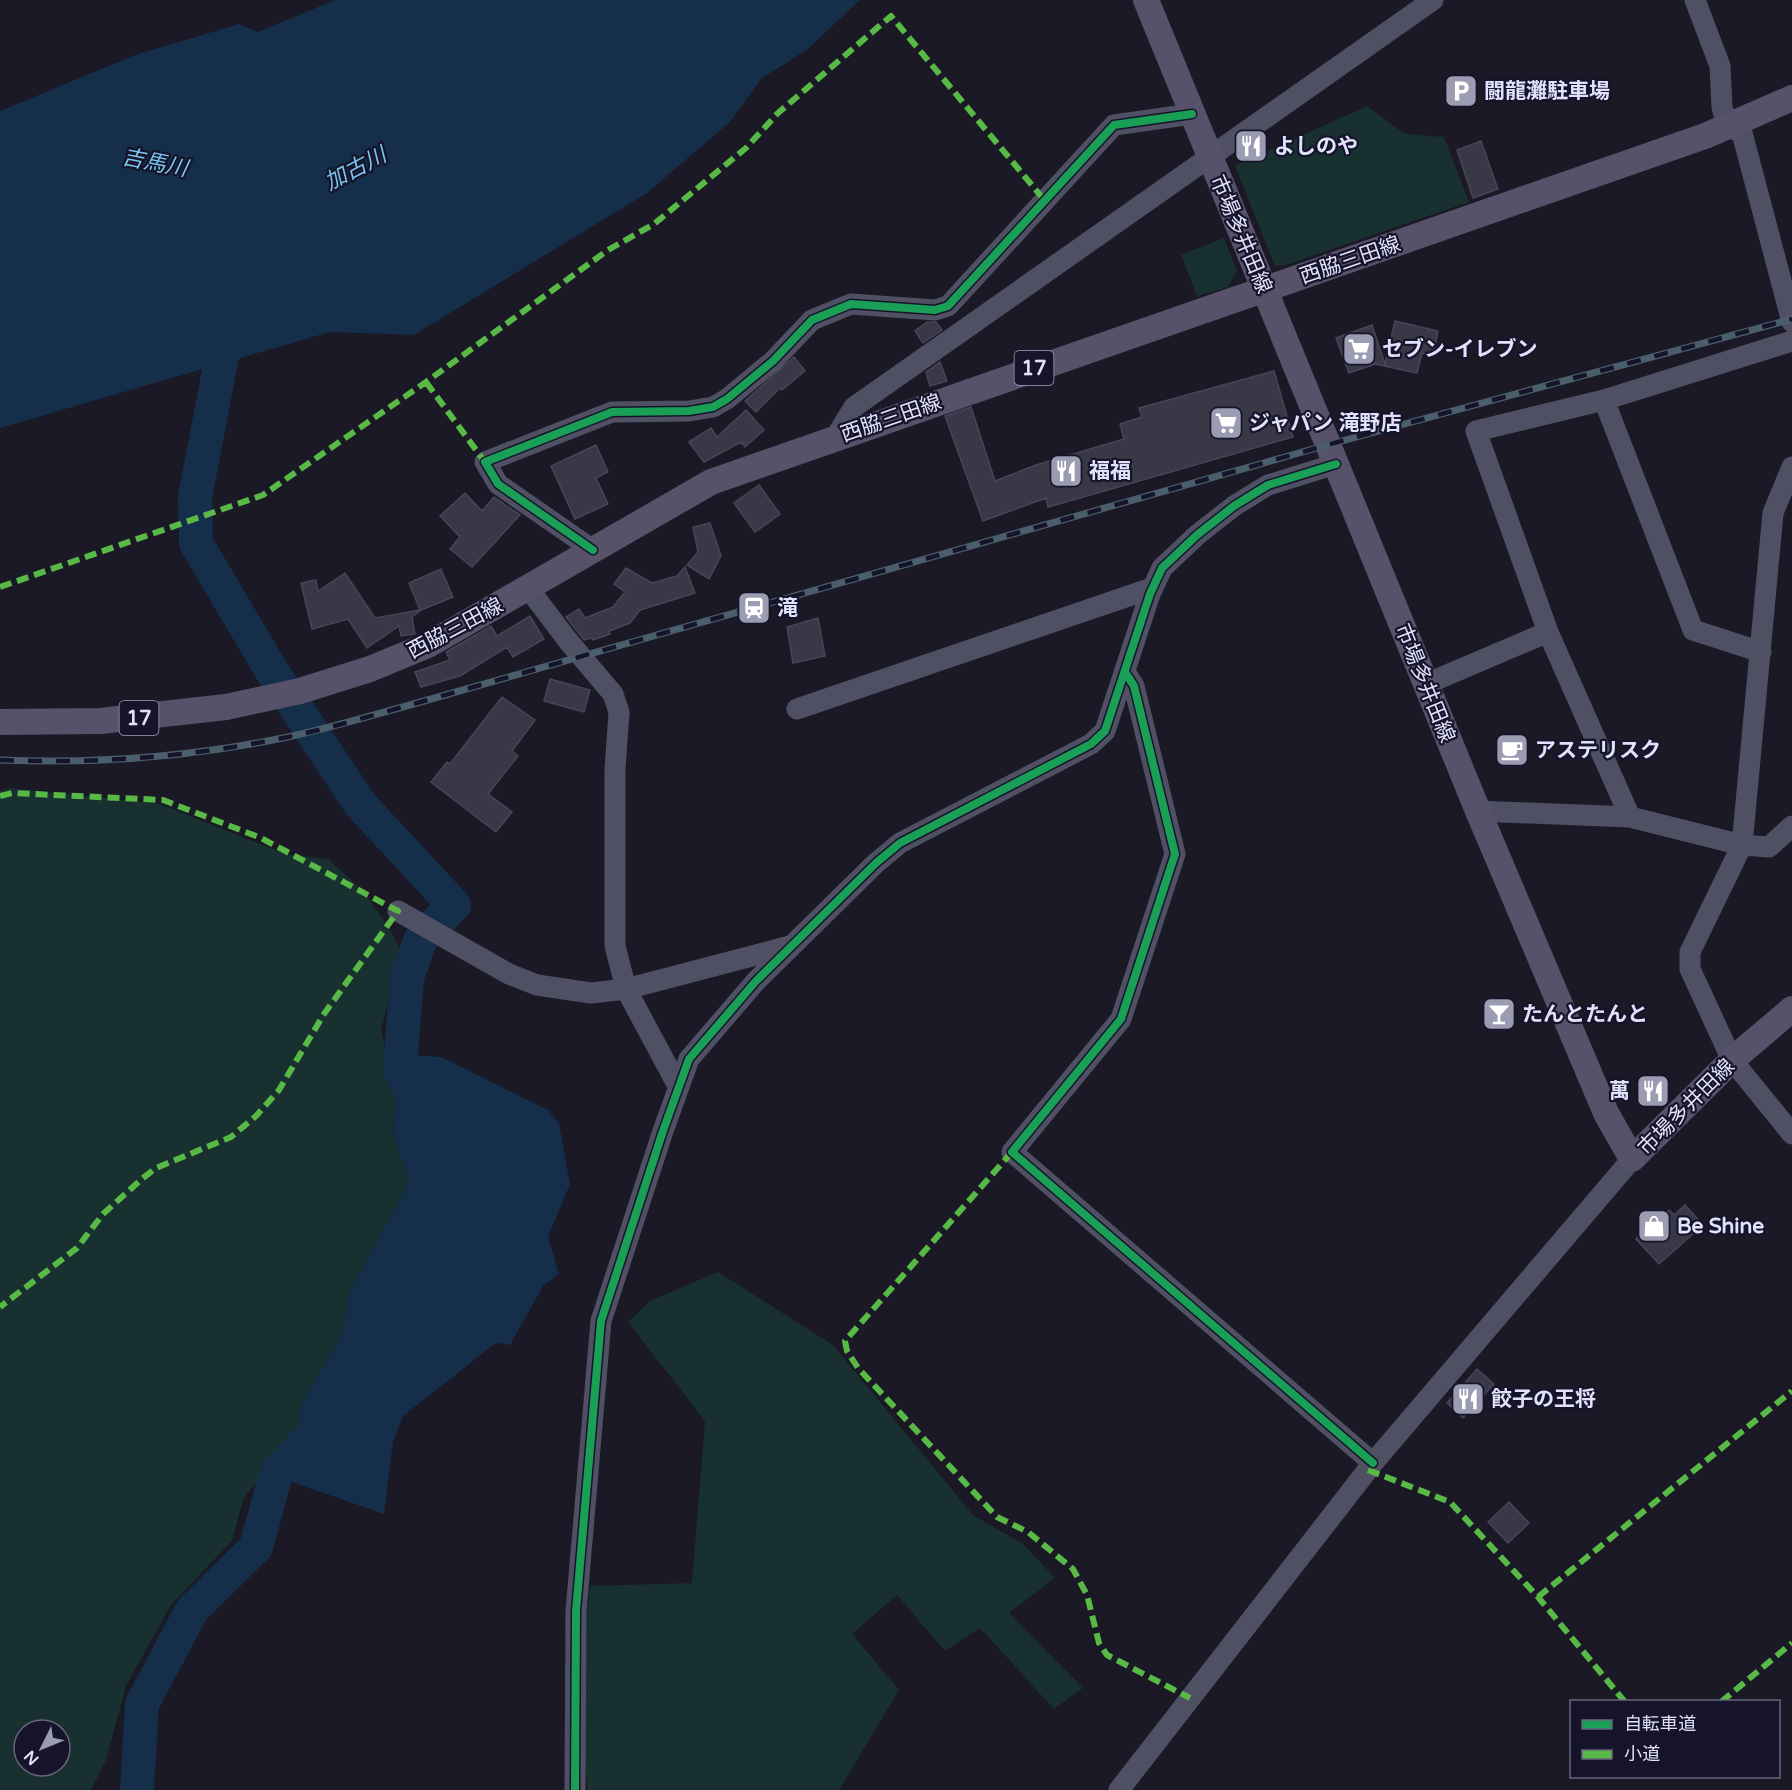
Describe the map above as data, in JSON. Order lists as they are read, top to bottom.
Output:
{
  "streets": {
    "main road": ["市場多井田線", "西脇三田線", "17"]
  },
  "crossings": [
    ["市場多井田線", "西脇三田線"]
  ],
  "water": ["吉馬川", "加古川"],
  "places": {
    "parking": ["闘龍灘駐車場"],
    "restaurant": [
      "よしのや",
      "福福",
      "萬",
      "餃子の王将"
    ],
    "supermarket": ["セブン-イレブン", "ジャパン 滝野店"],
    "station": ["滝"],
    "cafe": ["アステリスク"],
    "bar": ["たんとたんと"],
    "shop": ["Be Shine"]
  },
  "legend": ["自転車道", "小道"],
  "north": "bottom left"
}
